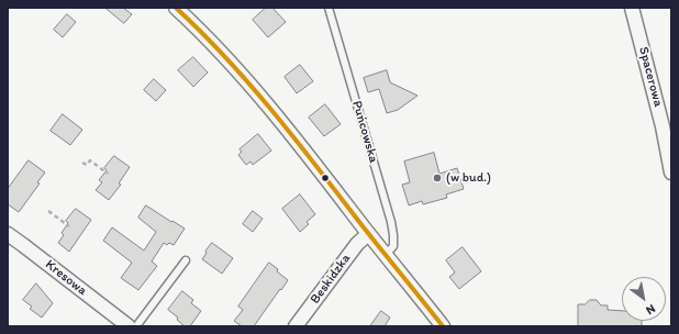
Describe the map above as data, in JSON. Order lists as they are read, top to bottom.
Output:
{
  "streets": {
    "street": ["Spacerowa", "Kresowa", "Beskidzka"],
    "lane": ["Puńcowska"]
  },
  "places": ["(w bud.)"],
  "north": "bottom right"
}
